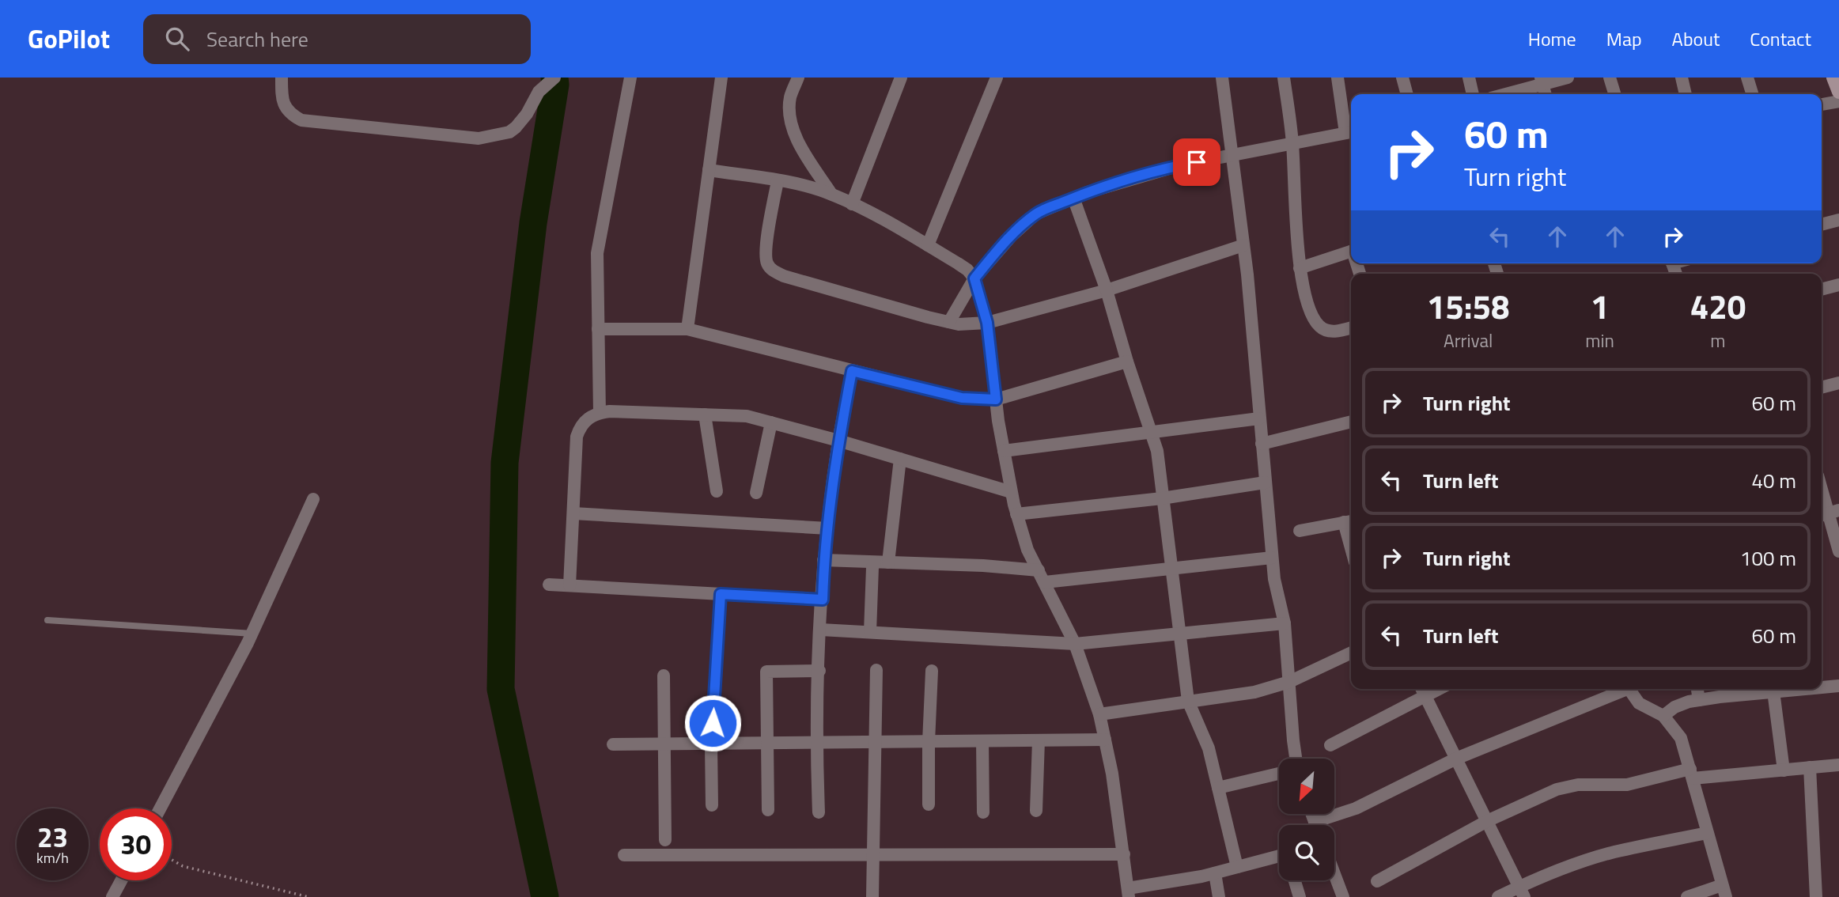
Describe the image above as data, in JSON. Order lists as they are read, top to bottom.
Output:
{
  "north": "bottom left",
  "page": {
    "header": "GoPilot",
    "search": "Search here",
    "nav": [
      "Home",
      "Map",
      "About",
      "Contact"
    ],
    "turn": ["60 m", "Turn right"],
    "eta": [
      "15:58",
      "Arrival",
      "1",
      "min",
      "420",
      "m"
    ],
    "list": [
      {
        "name": "Turn right",
        "value": "60 m"
      },
      {
        "name": "Turn left",
        "value": "40 m"
      },
      {
        "name": "Turn right",
        "value": "100 m"
      },
      {
        "name": "Turn left",
        "value": "60 m"
      }
    ],
    "speed": "23 km/h",
    "limit": "30"
  }
}
